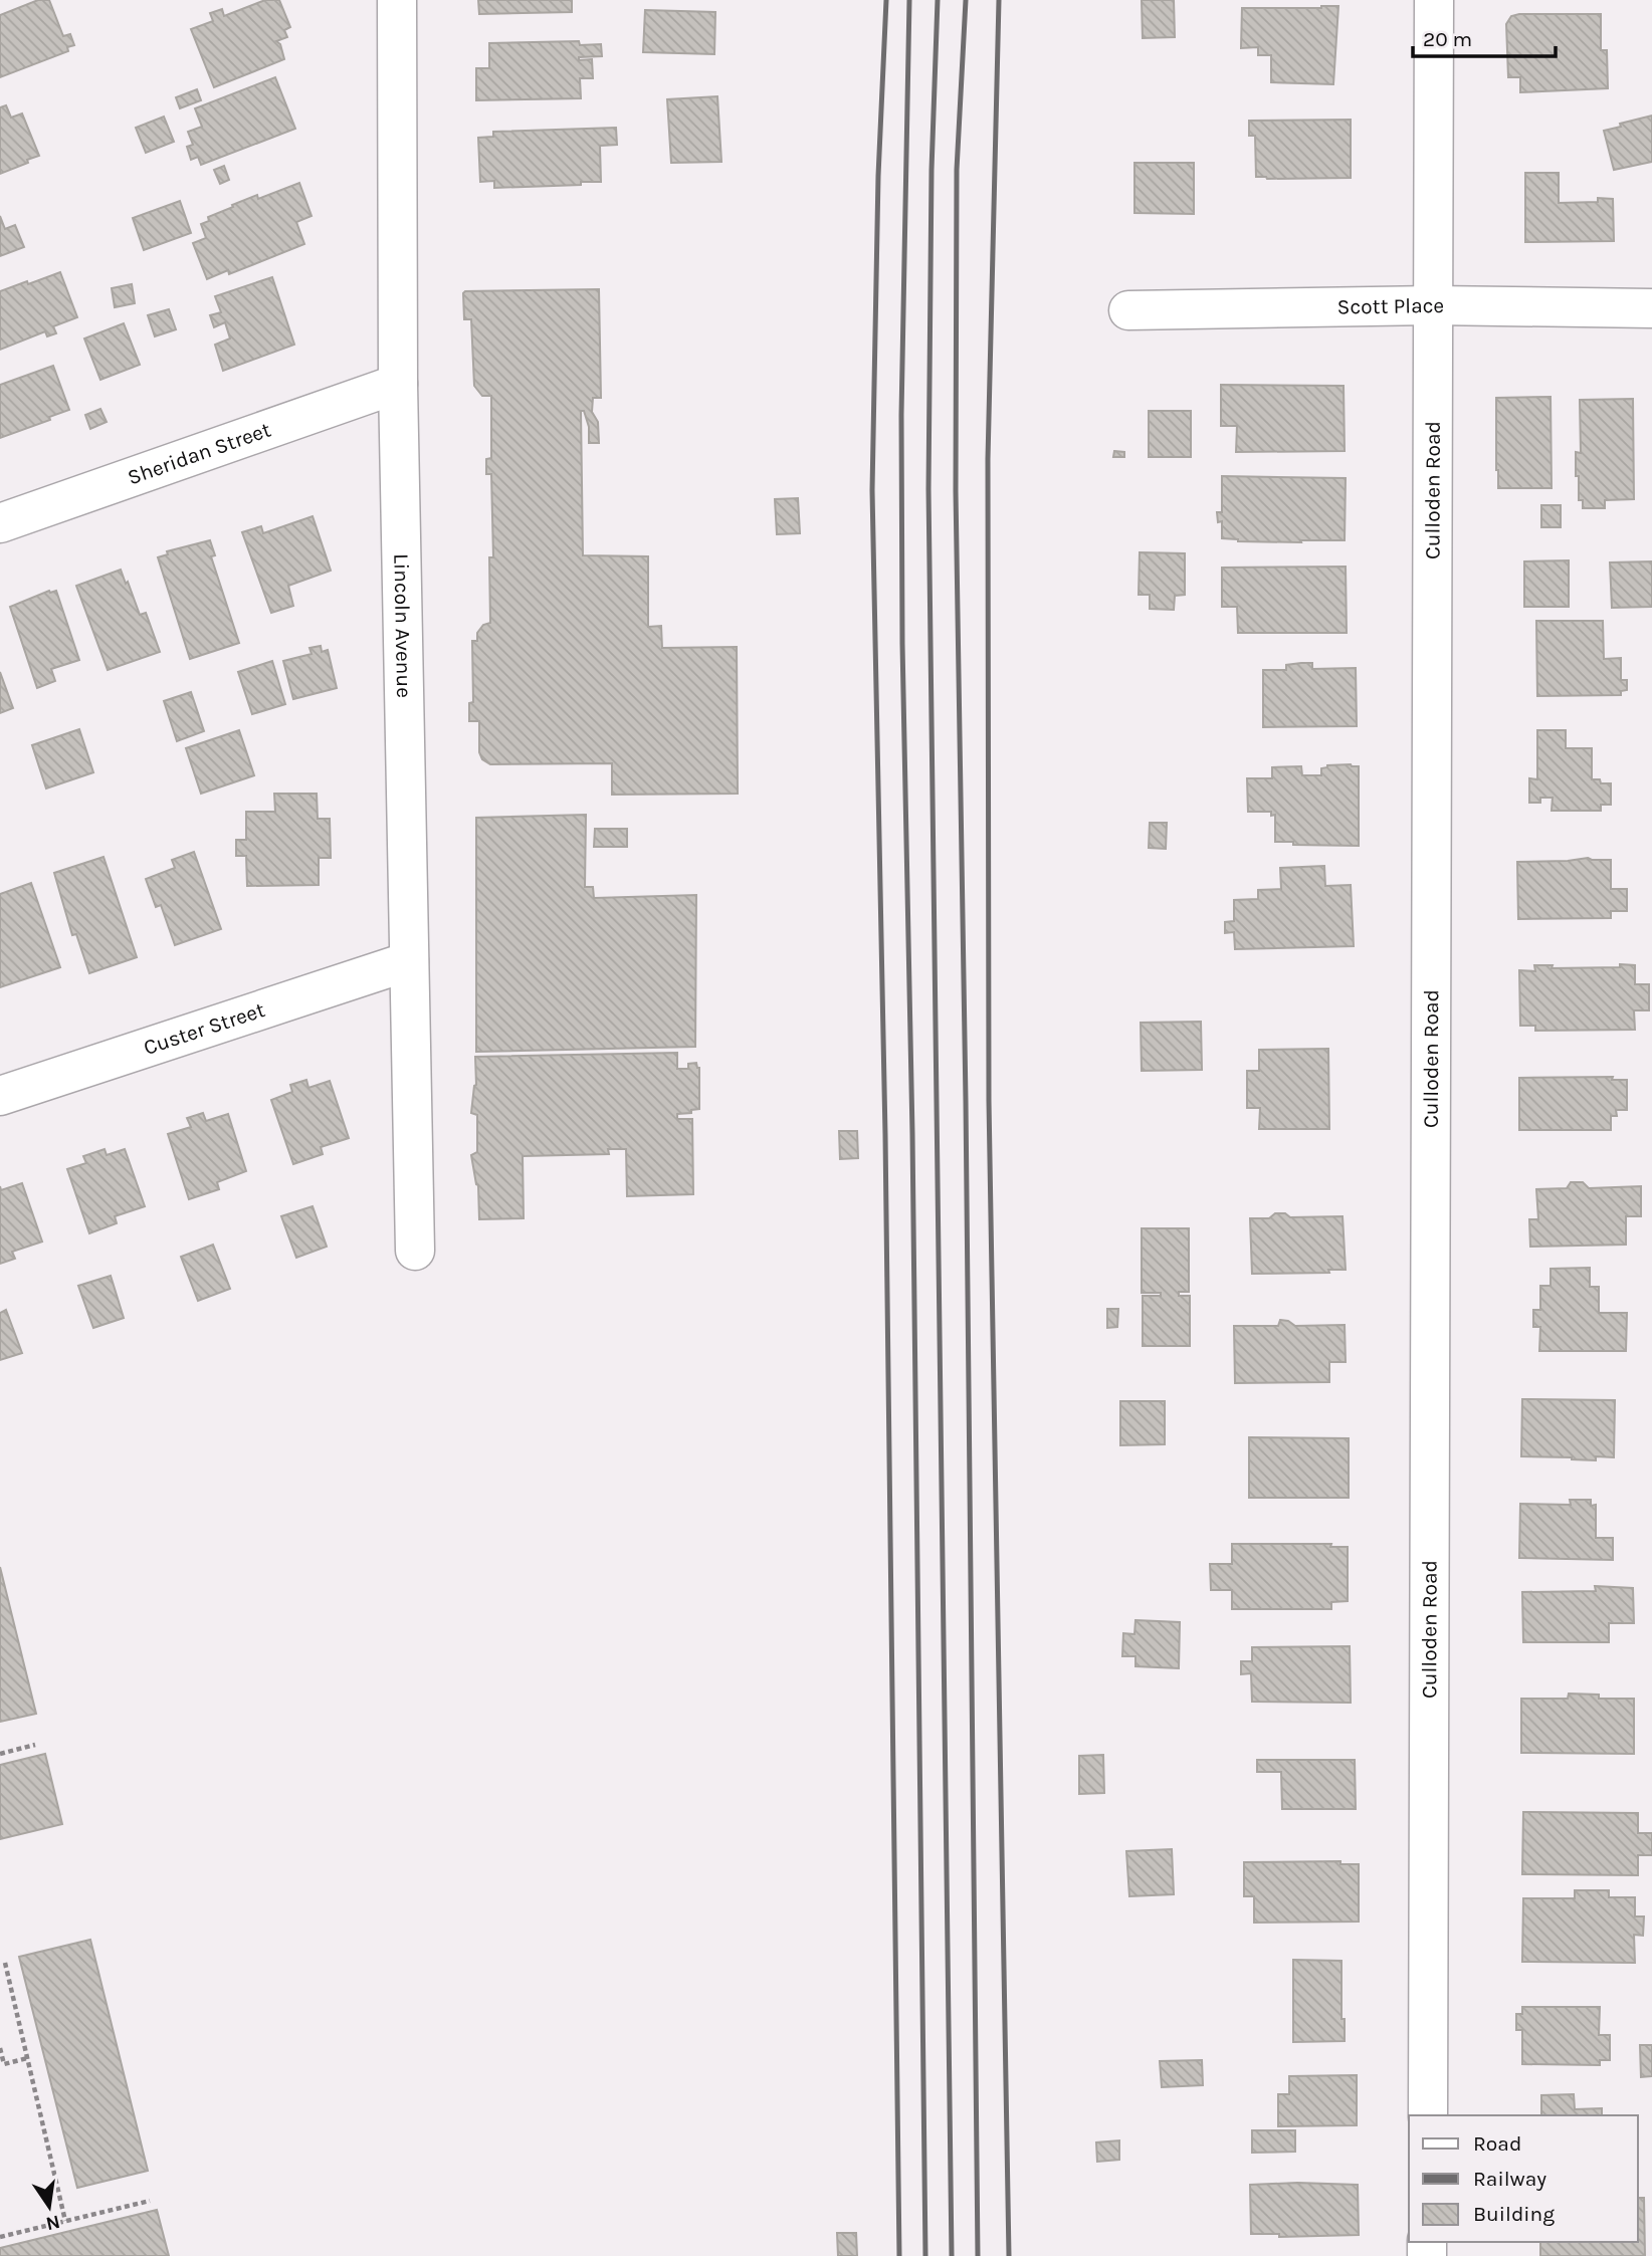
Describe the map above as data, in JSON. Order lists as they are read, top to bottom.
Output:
{
  "streets": {
    "street": [
      "Scott Place",
      "Sheridan Street",
      "Culloden Road",
      "Lincoln Avenue",
      "Custer Street"
    ]
  },
  "crossings": [
    ["Scott Place", "Culloden Road"],
    ["Sheridan Street", "Lincoln Avenue"],
    ["Lincoln Avenue", "Custer Street"]
  ],
  "legend": ["Road", "Railway", "Building"],
  "scale_bar": "20 m",
  "north": "bottom"
}
